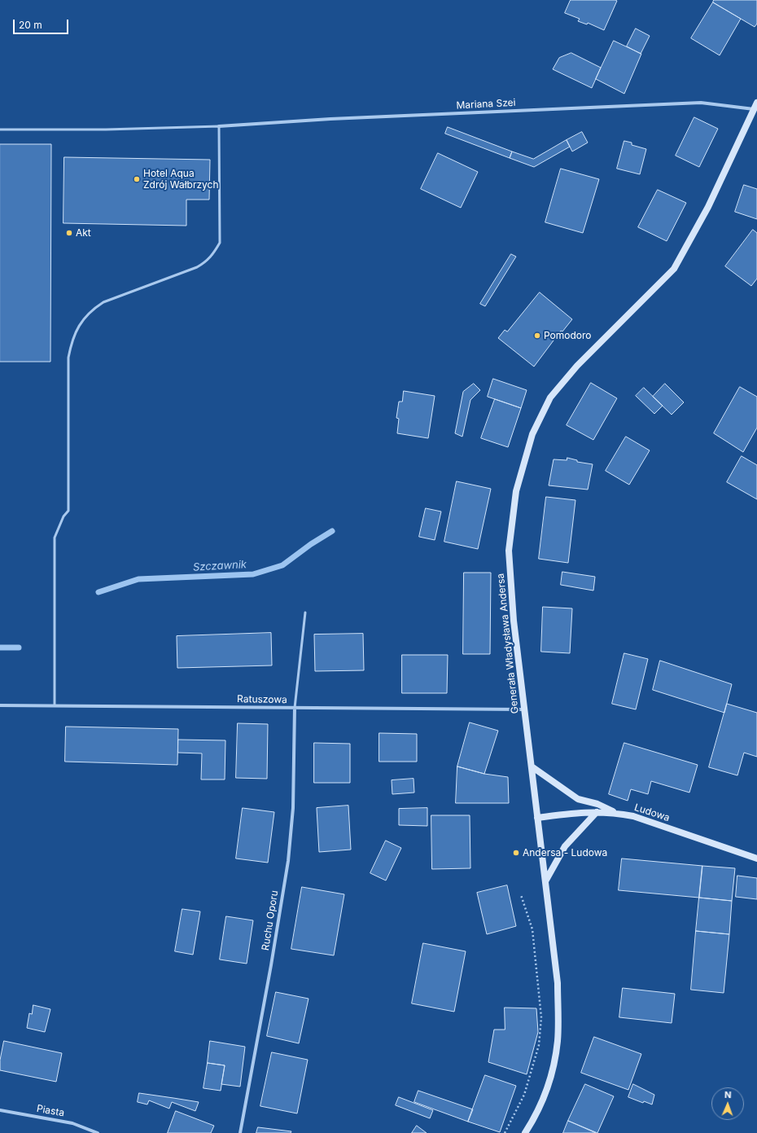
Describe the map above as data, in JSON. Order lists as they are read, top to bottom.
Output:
{
  "streets": {
    "street": [
      "Mariana Szei",
      "Generała Władysława Andersa",
      "Ratuszowa",
      "Ludowa",
      "Ruchu Oporu",
      "Piasta"
    ]
  },
  "crossings": [
    ["Mariana Szei", "Generała Władysława Andersa"],
    ["Generała Władysława Andersa", "Ratuszowa"],
    ["Generała Władysława Andersa", "Ludowa"],
    ["Ratuszowa", "Ruchu Oporu"]
  ],
  "water": ["Szczawnik"],
  "places": [
    "Hotel Aqua Zdrój Wałbrzych",
    "Akt",
    "Pomodoro",
    "Andersa - Ludowa"
  ],
  "scale_bar": "20 m",
  "north": "top"
}
